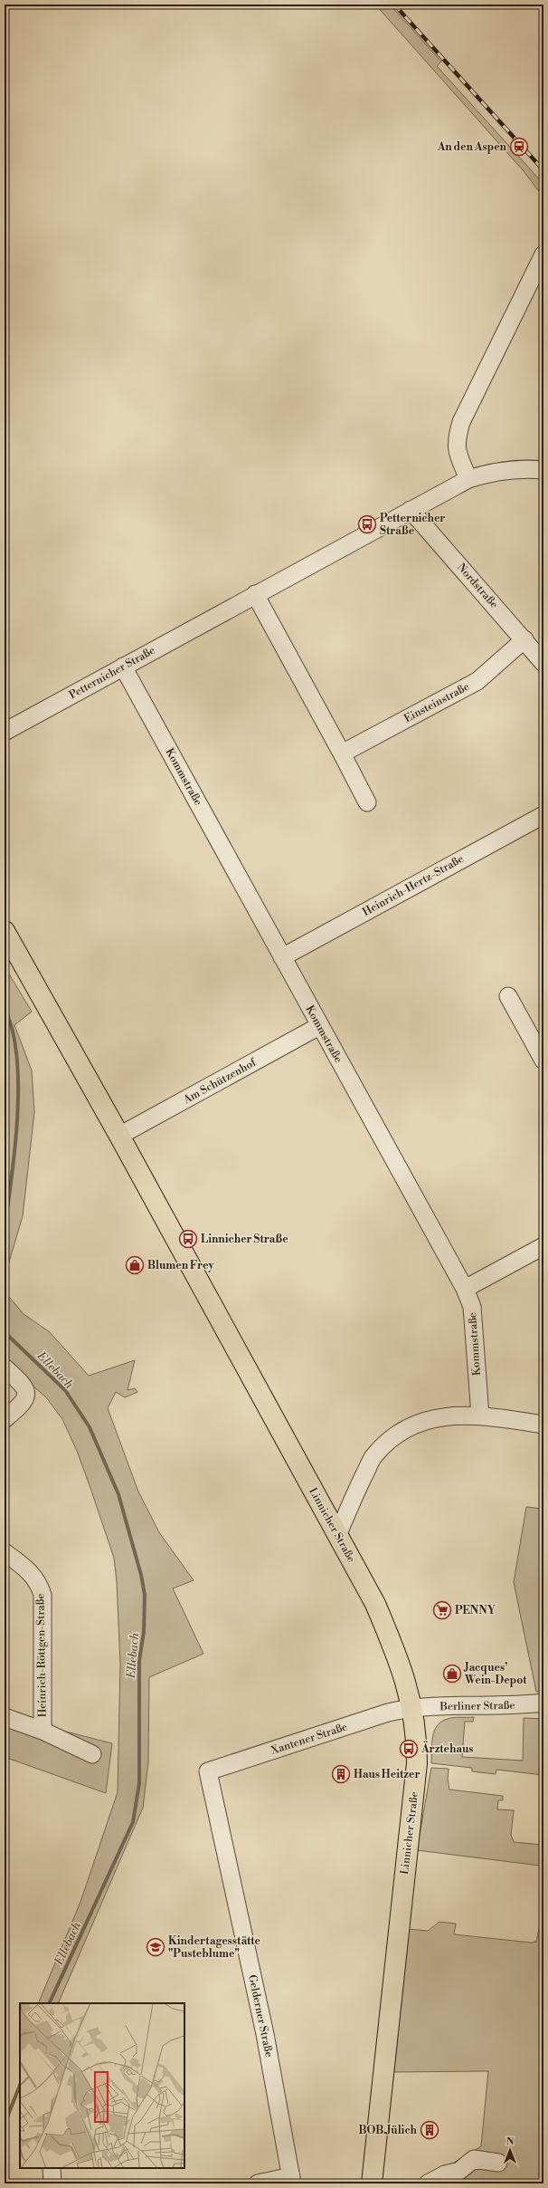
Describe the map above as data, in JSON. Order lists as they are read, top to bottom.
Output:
{
  "streets": {
    "main road": ["Linnicher Straße"],
    "street": [
      "Nordstraße",
      "Petternicher Straße",
      "Einsteinstraße",
      "Kommstraße",
      "Heinrich-Hertz-Straße",
      "Am Schützenhof",
      "Heinrich-Röttgen-Straße",
      "Berliner Straße",
      "Xantener Straße",
      "Gelderner Straße"
    ]
  },
  "crossings": [
    ["Nordstraße", "Petternicher Straße"],
    ["Nordstraße", "Einsteinstraße"],
    ["Petternicher Straße", "Kommstraße"],
    ["Kommstraße", "Heinrich-Hertz-Straße"],
    ["Kommstraße", "Am Schützenhof"],
    ["Am Schützenhof", "Linnicher Straße"],
    ["Linnicher Straße", "Berliner Straße"],
    ["Linnicher Straße", "Xantener Straße"],
    ["Berliner Straße", "Xantener Straße"],
    ["Xantener Straße", "Gelderner Straße"]
  ],
  "water": ["Ellebach"],
  "places": {
    "station": ["An den Aspen"],
    "bus stop": ["Petternicher Straße", "Linnicher Straße", "Ärztehaus"],
    "shop": ["Blumen Frey", "Jacques’ Wein-Depot"],
    "supermarket": ["PENNY"],
    "building": ["Haus Heitzer", "BOB.Jülich"],
    "school or university": ["Kindertagesstätte \"Pusteblume\""]
  },
  "north": "top"
}
